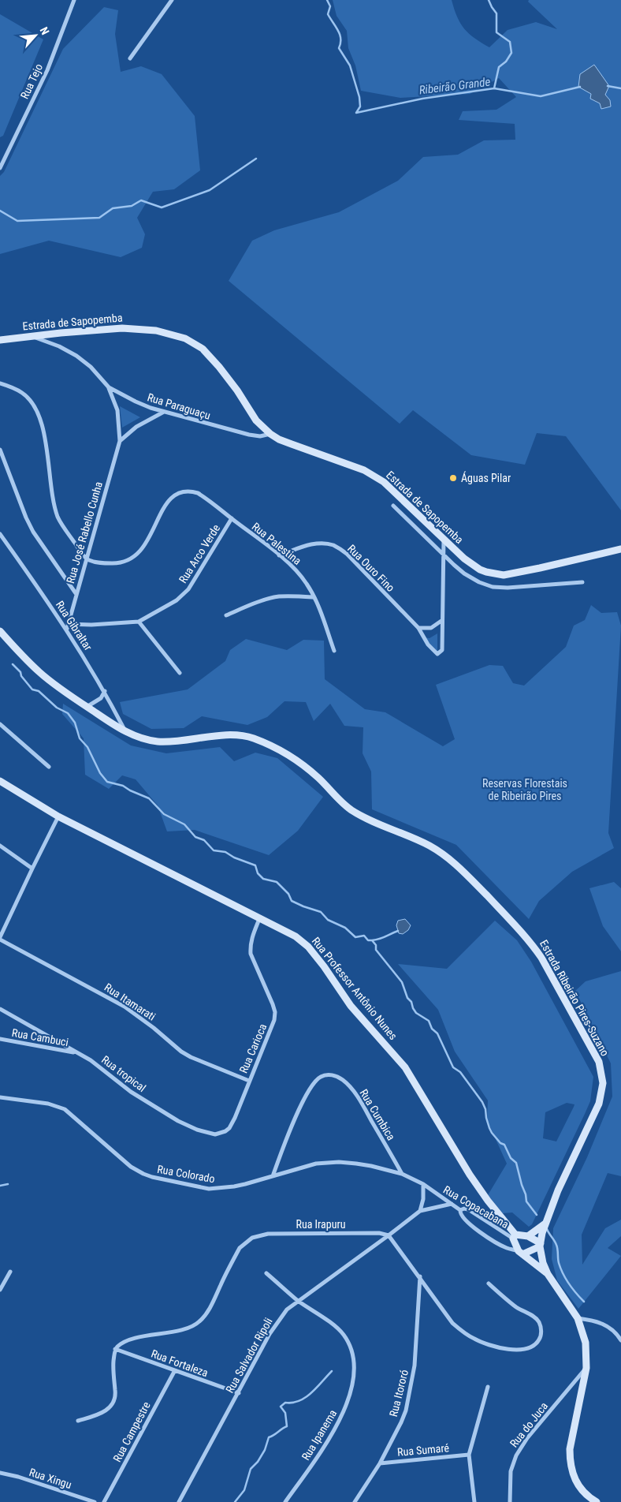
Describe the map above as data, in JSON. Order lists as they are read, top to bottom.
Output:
{
  "streets": {
    "main road": ["Estrada de Sapopemba", "Rua Professor Antônio Nunes", "Estrada Ribeirão Pires-Suzano"],
    "street": [
      "Rua Tejo",
      "Rua Paraguaçu",
      "Rua José Rabello Cunha",
      "Rua Palestina",
      "Rua Arco Verde",
      "Rua Ouro Fino",
      "Rua Gibraltar",
      "Rua Itamarati",
      "Rua Cambuci",
      "Rua Carioca",
      "Rua tropical",
      "Rua Cumbica",
      "Rua Colorado",
      "Rua Copacabana",
      "Rua Irapuru",
      "Rua Salvador Ripoli",
      "Rua Fortaleza",
      "Rua Itororó",
      "Rua do Juca",
      "Rua Campestre",
      "Rua Ipanema",
      "Rua Sumaré",
      "Rua Xingu"
    ]
  },
  "crossings": [
    ["Estrada de Sapopemba", "Rua Paraguaçu"],
    ["Estrada de Sapopemba", "Rua Ouro Fino"],
    ["Rua Paraguaçu", "Rua José Rabello Cunha"],
    ["Rua José Rabello Cunha", "Rua Arco Verde"],
    ["Rua José Rabello Cunha", "Rua Gibraltar"],
    ["Rua Palestina", "Rua Arco Verde"],
    ["Rua Palestina", "Rua Ouro Fino"],
    ["Rua Gibraltar", "Estrada Ribeirão Pires-Suzano"],
    ["Rua Professor Antônio Nunes", "Rua Carioca"],
    ["Rua Professor Antônio Nunes", "Rua Copacabana"],
    ["Rua Itamarati", "Rua Carioca"],
    ["Rua Cambuci", "Rua tropical"],
    ["Rua Carioca", "Rua tropical"],
    ["Rua Cumbica", "Rua Colorado"],
    ["Rua Cumbica", "Rua Copacabana"],
    ["Rua Colorado", "Rua Copacabana"],
    ["Rua Copacabana", "Rua Salvador Ripoli"],
    ["Rua Irapuru", "Rua Salvador Ripoli"],
    ["Rua Irapuru", "Rua Fortaleza"],
    ["Rua Salvador Ripoli", "Rua Fortaleza"],
    ["Rua Salvador Ripoli", "Rua Ipanema"],
    ["Rua Fortaleza", "Rua Campestre"],
    ["Rua Itororó", "Rua Sumaré"]
  ],
  "water": ["Ribeirão Grande"],
  "parks": ["Reservas Florestais de Ribeirão Pires"],
  "places": ["Águas Pilar"],
  "north": "top right"
}
